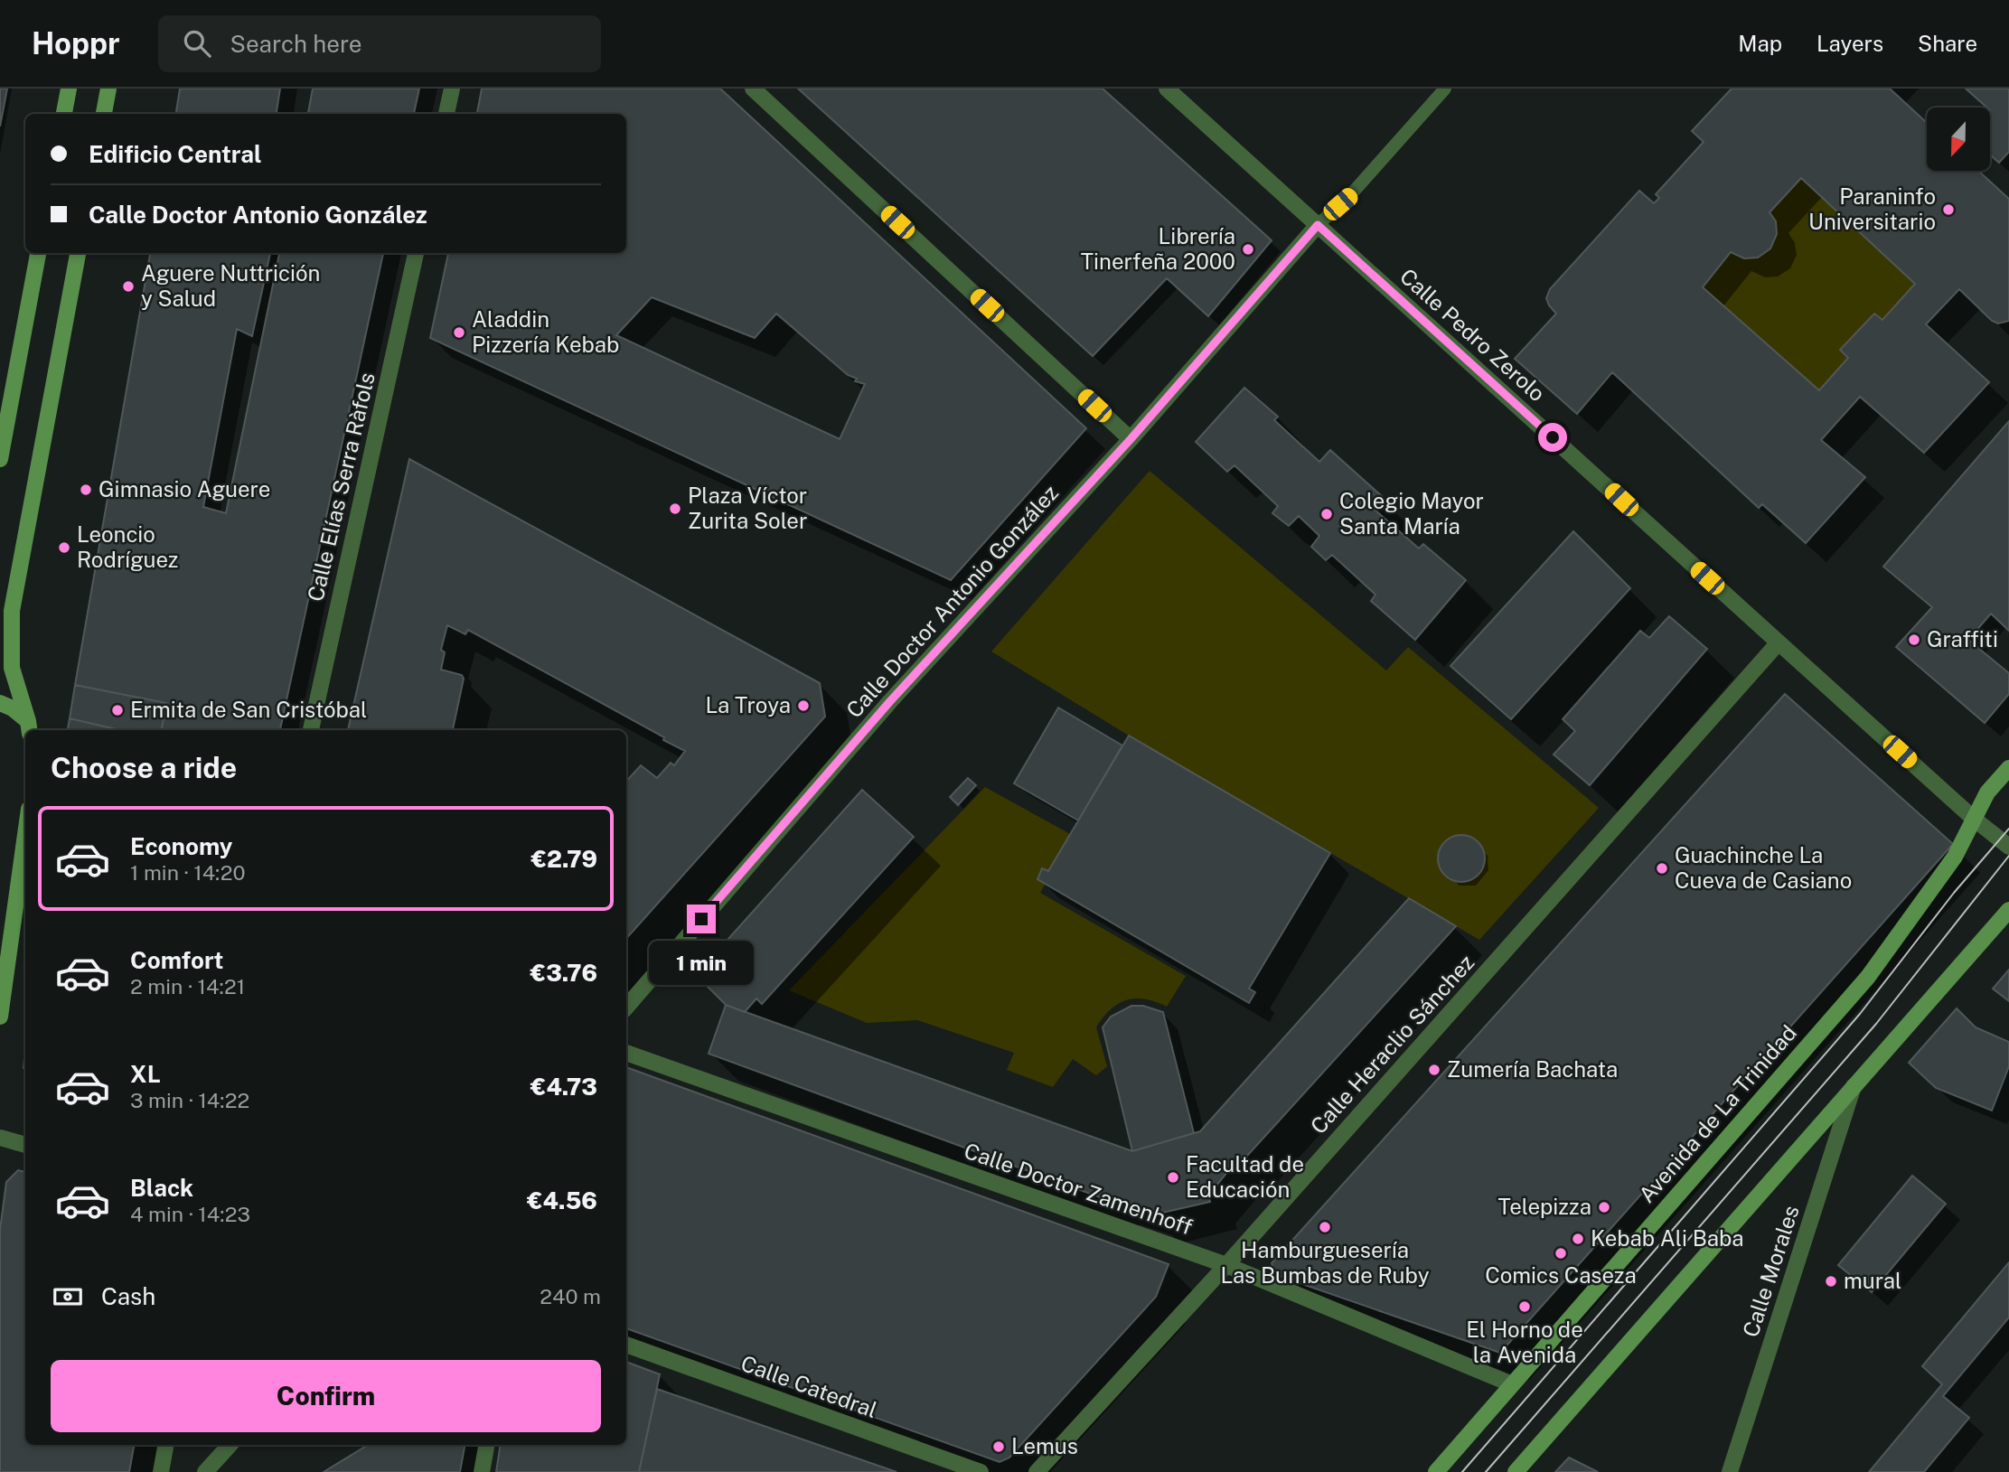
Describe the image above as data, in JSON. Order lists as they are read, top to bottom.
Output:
{
  "streets": {
    "main road": ["Avenida de La Trinidad"],
    "street": [
      "Calle Pedro Zerolo",
      "Calle Elías Serra Ràfols",
      "Calle Doctor Antonio González",
      "Calle Heraclio Sánchez",
      "Calle Doctor Zamenhoff",
      "Calle Morales",
      "Calle Catedral"
    ]
  },
  "crossings": [
    ["Calle Pedro Zerolo", "Calle Doctor Antonio González"],
    ["Calle Pedro Zerolo", "Calle Heraclio Sánchez"],
    ["Calle Pedro Zerolo", "Avenida de La Trinidad"],
    ["Calle Heraclio Sánchez", "Calle Doctor Zamenhoff"],
    ["Avenida de La Trinidad", "Calle Doctor Zamenhoff"]
  ],
  "places": [
    "Paraninfo Universitario",
    "Librería Tinerfeña 2000",
    "Aguere Nuttrición y Salud",
    "Aladdin Pizzería Kebab",
    "Gimnasio Aguere",
    "Plaza Víctor Zurita Soler",
    "Colegio Mayor Santa María",
    "Leoncio Rodríguez",
    "Graffiti",
    "La Troya",
    "Ermita de San Cristóbal",
    "Guachinche La Cueva de Casiano",
    "Zumería Bachata",
    "Facultad de Educación",
    "Telepizza",
    "Hamburguesería Las Bumbas de Ruby",
    "Kebab Ali Baba",
    "Comics Caseza",
    "mural",
    "El Horno de la Avenida",
    "Lemus"
  ],
  "north": "bottom",
  "page": {
    "header": "Hoppr",
    "search": "Search here",
    "nav": ["Map", "Layers", "Share"],
    "banner": ["Edificio Central", "Calle Doctor Antonio González"],
    "heading": "Choose a ride",
    "list": [
      {
        "name": "Economy",
        "note": "1 min · 14:20",
        "value": "€2.79"
      },
      {
        "name": "Comfort",
        "note": "2 min · 14:21",
        "value": "€3.76"
      },
      {
        "name": "XL",
        "note": "3 min · 14:22",
        "value": "€4.73"
      },
      {
        "name": "Black",
        "note": "4 min · 14:23",
        "value": "€4.56"
      }
    ],
    "bubble": "1 min",
    "pay": ["Cash", "240 m"],
    "buttons": "Confirm"
  }
}
